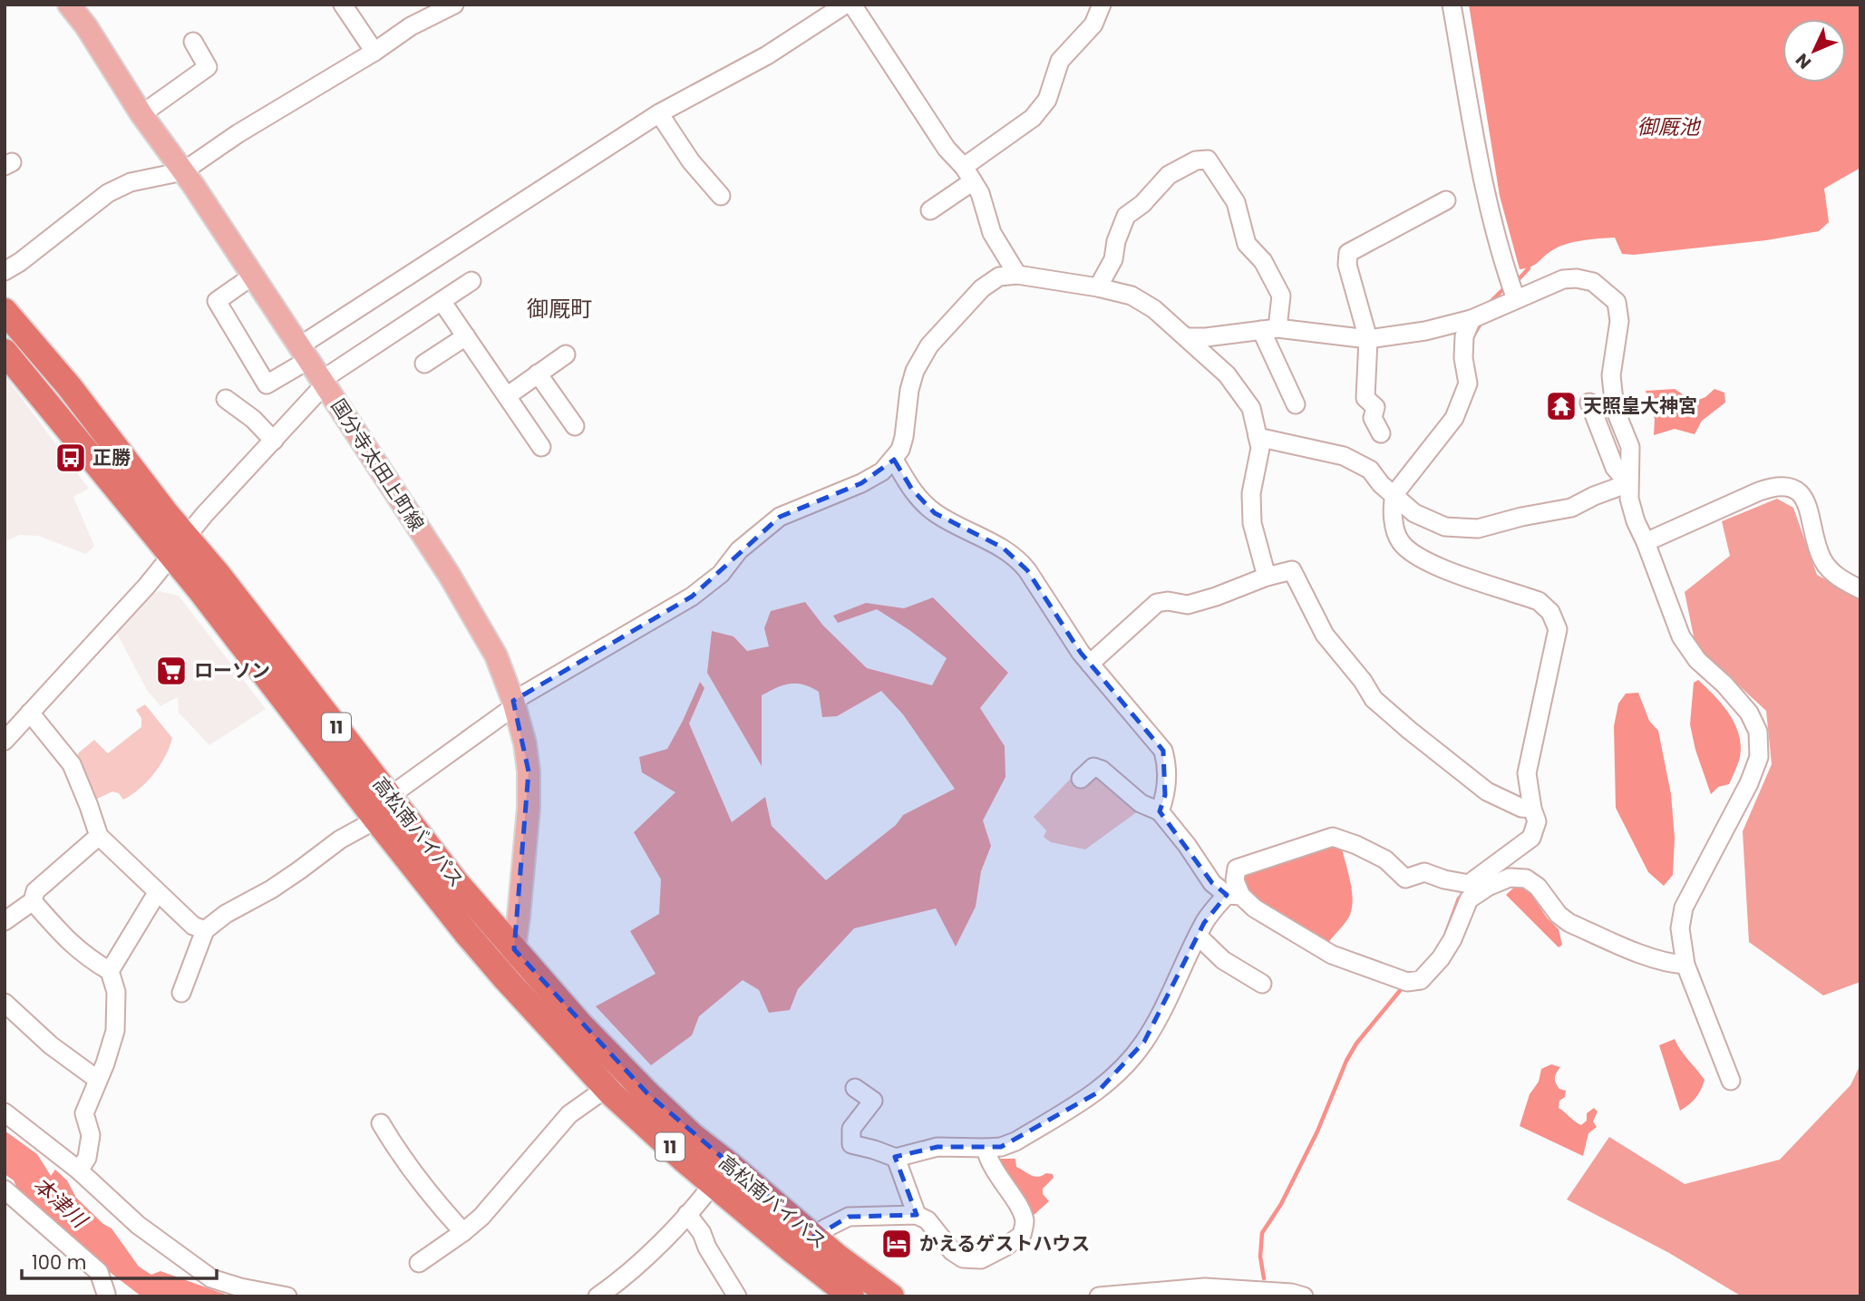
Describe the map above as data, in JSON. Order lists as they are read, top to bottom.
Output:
{
  "streets": {
    "highway": ["11", "高松南バイパス"],
    "main road": ["国分寺太田上町線"]
  },
  "crossings": [
    ["国分寺太田上町線", "高松南バイパス"]
  ],
  "districts": ["御厩町"],
  "water": ["御厩池", "本津川"],
  "places": {
    "temple": ["天照皇大神宮"],
    "bus stop": ["正勝"],
    "supermarket": ["ローソン"],
    "hotel": ["かえるゲストハウス"]
  },
  "scale_bar": "100 m",
  "north": "bottom left"
}
